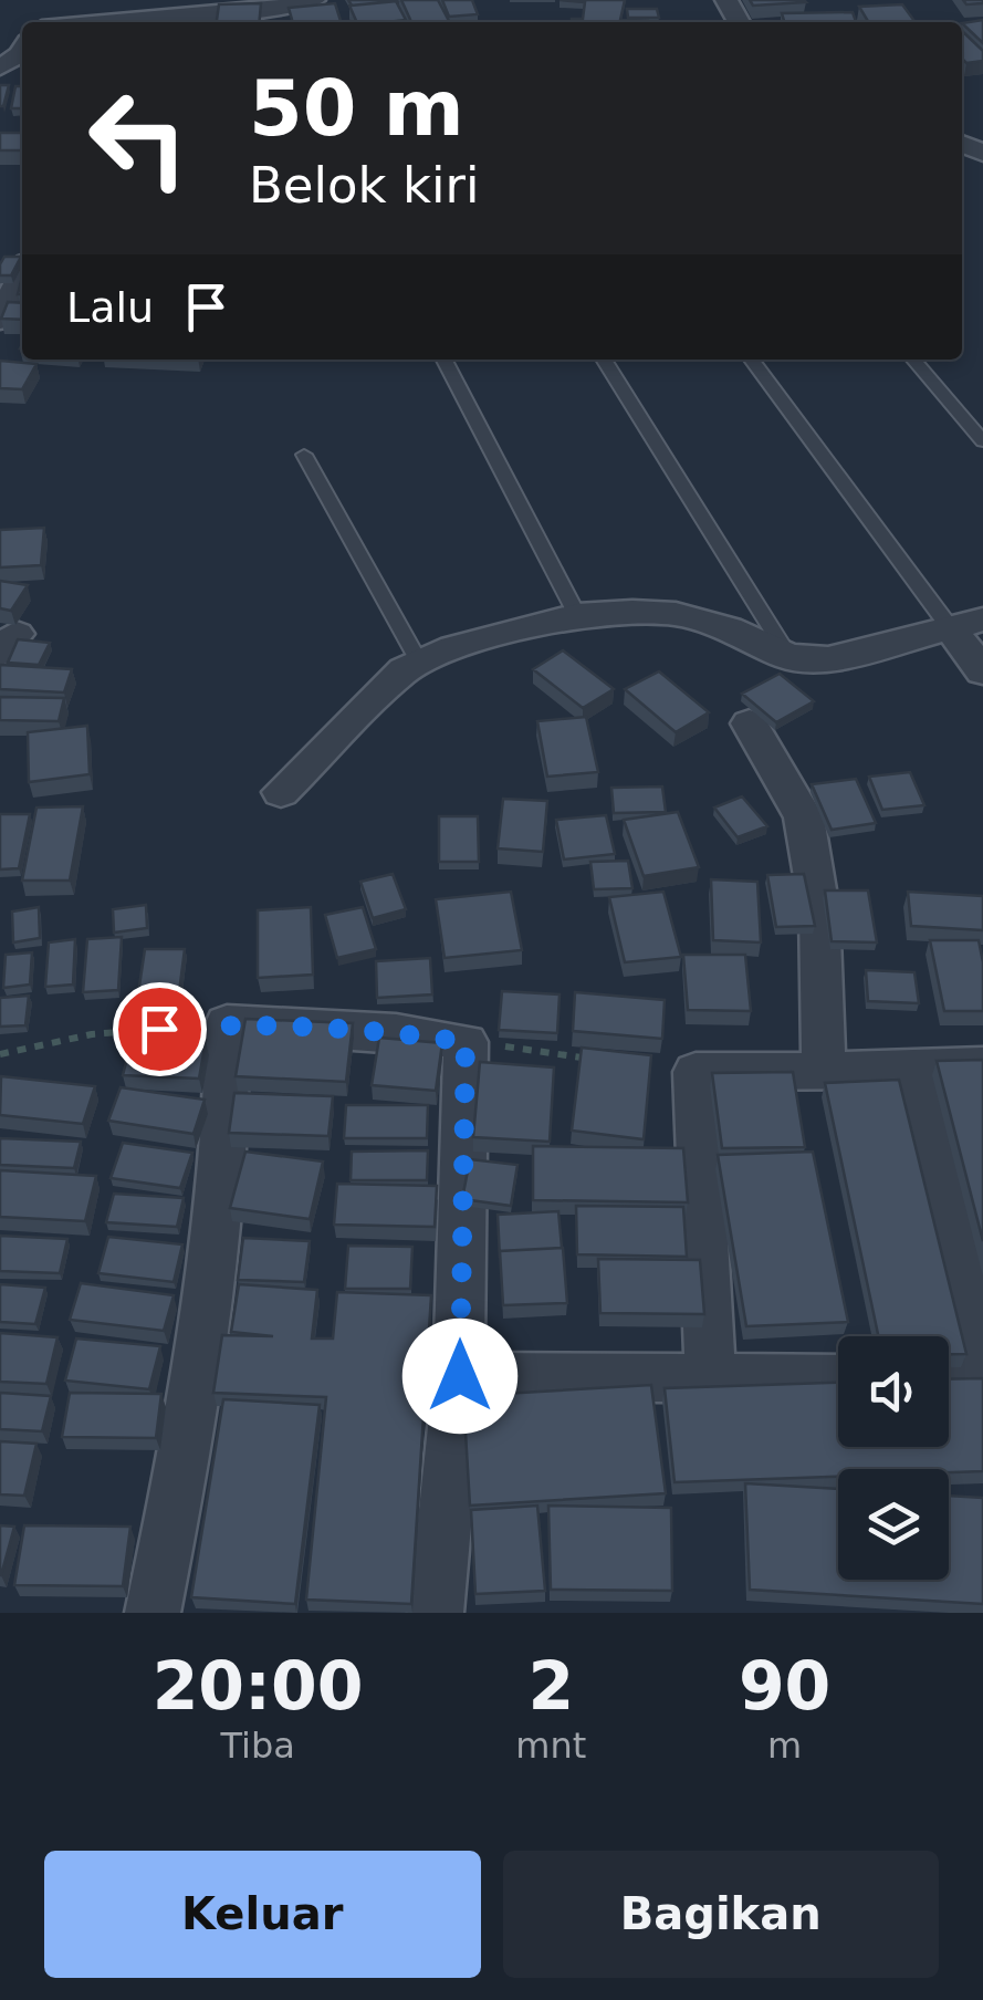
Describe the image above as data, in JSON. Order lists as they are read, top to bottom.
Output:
{
  "page": {
    "turn": ["50 m", "Belok kiri"],
    "then": "Lalu",
    "eta": [
      "20:00",
      "Tiba",
      "2",
      "mnt",
      "90",
      "m"
    ],
    "buttons": ["Keluar", "Bagikan"]
  }
}
